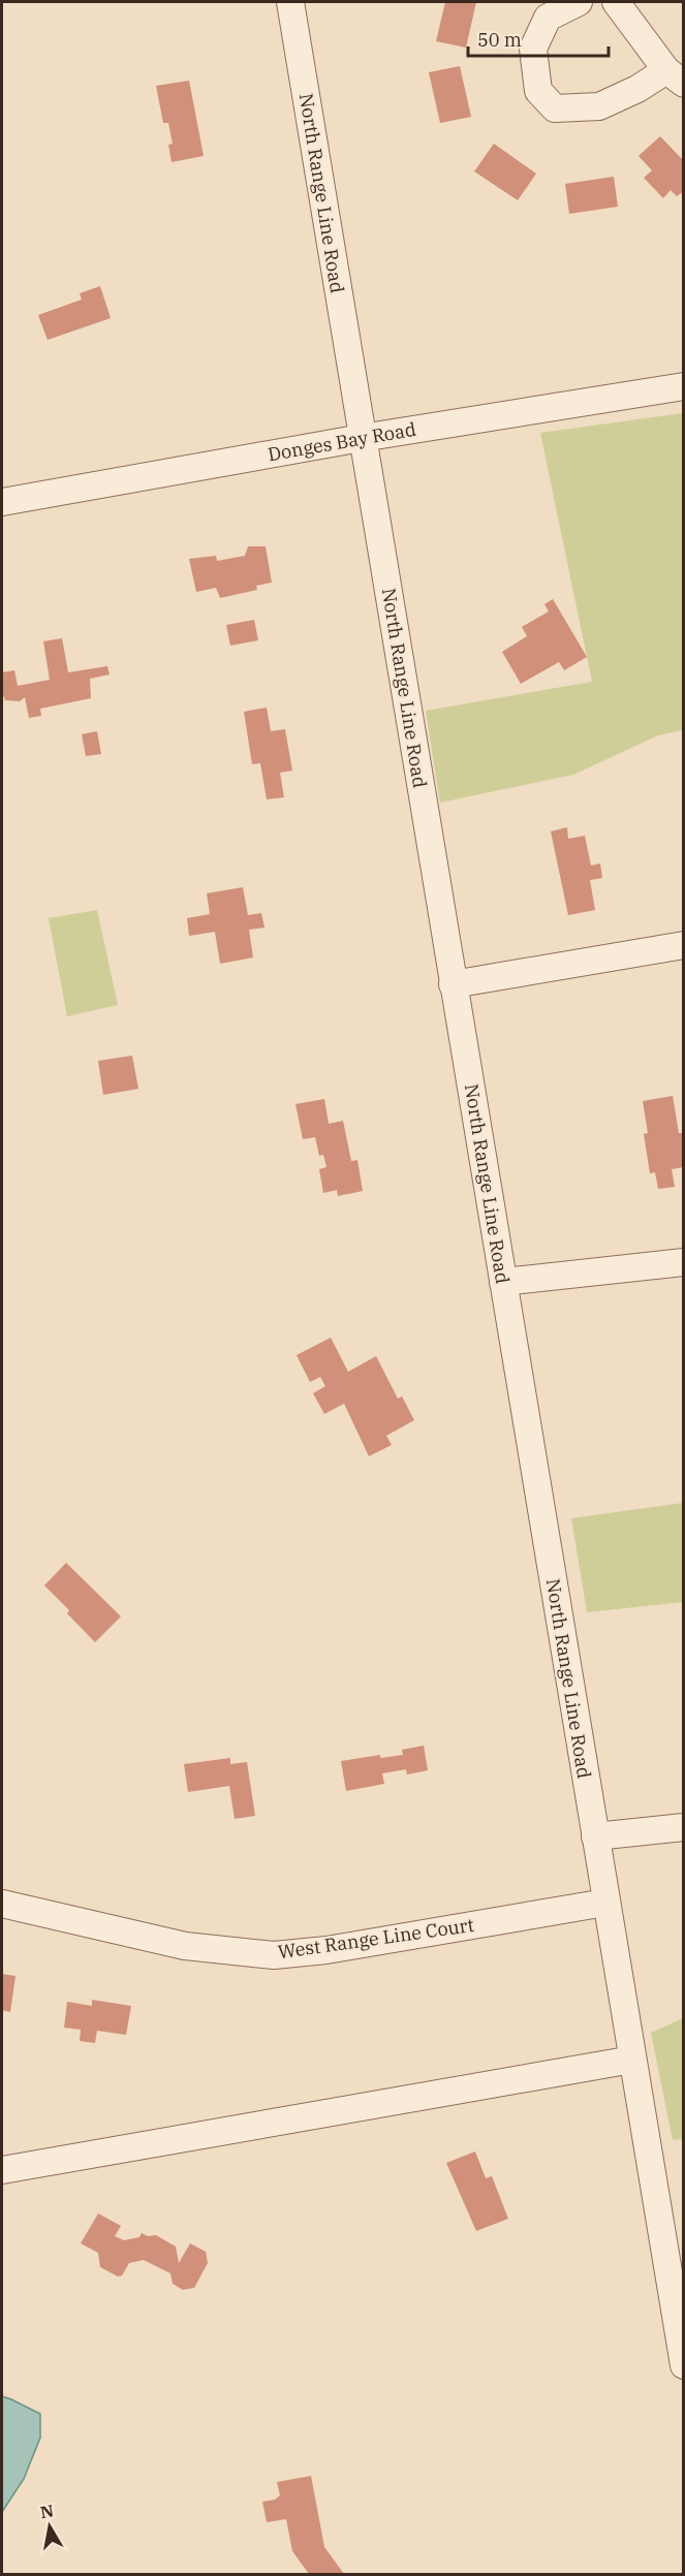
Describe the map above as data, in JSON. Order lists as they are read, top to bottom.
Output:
{
  "streets": {
    "street": ["North Range Line Road", "Donges Bay Road", "West Range Line Court"]
  },
  "crossings": [
    ["North Range Line Road", "Donges Bay Road"],
    ["North Range Line Road", "West Range Line Court"]
  ],
  "scale_bar": "50 m",
  "north": "top"
}
